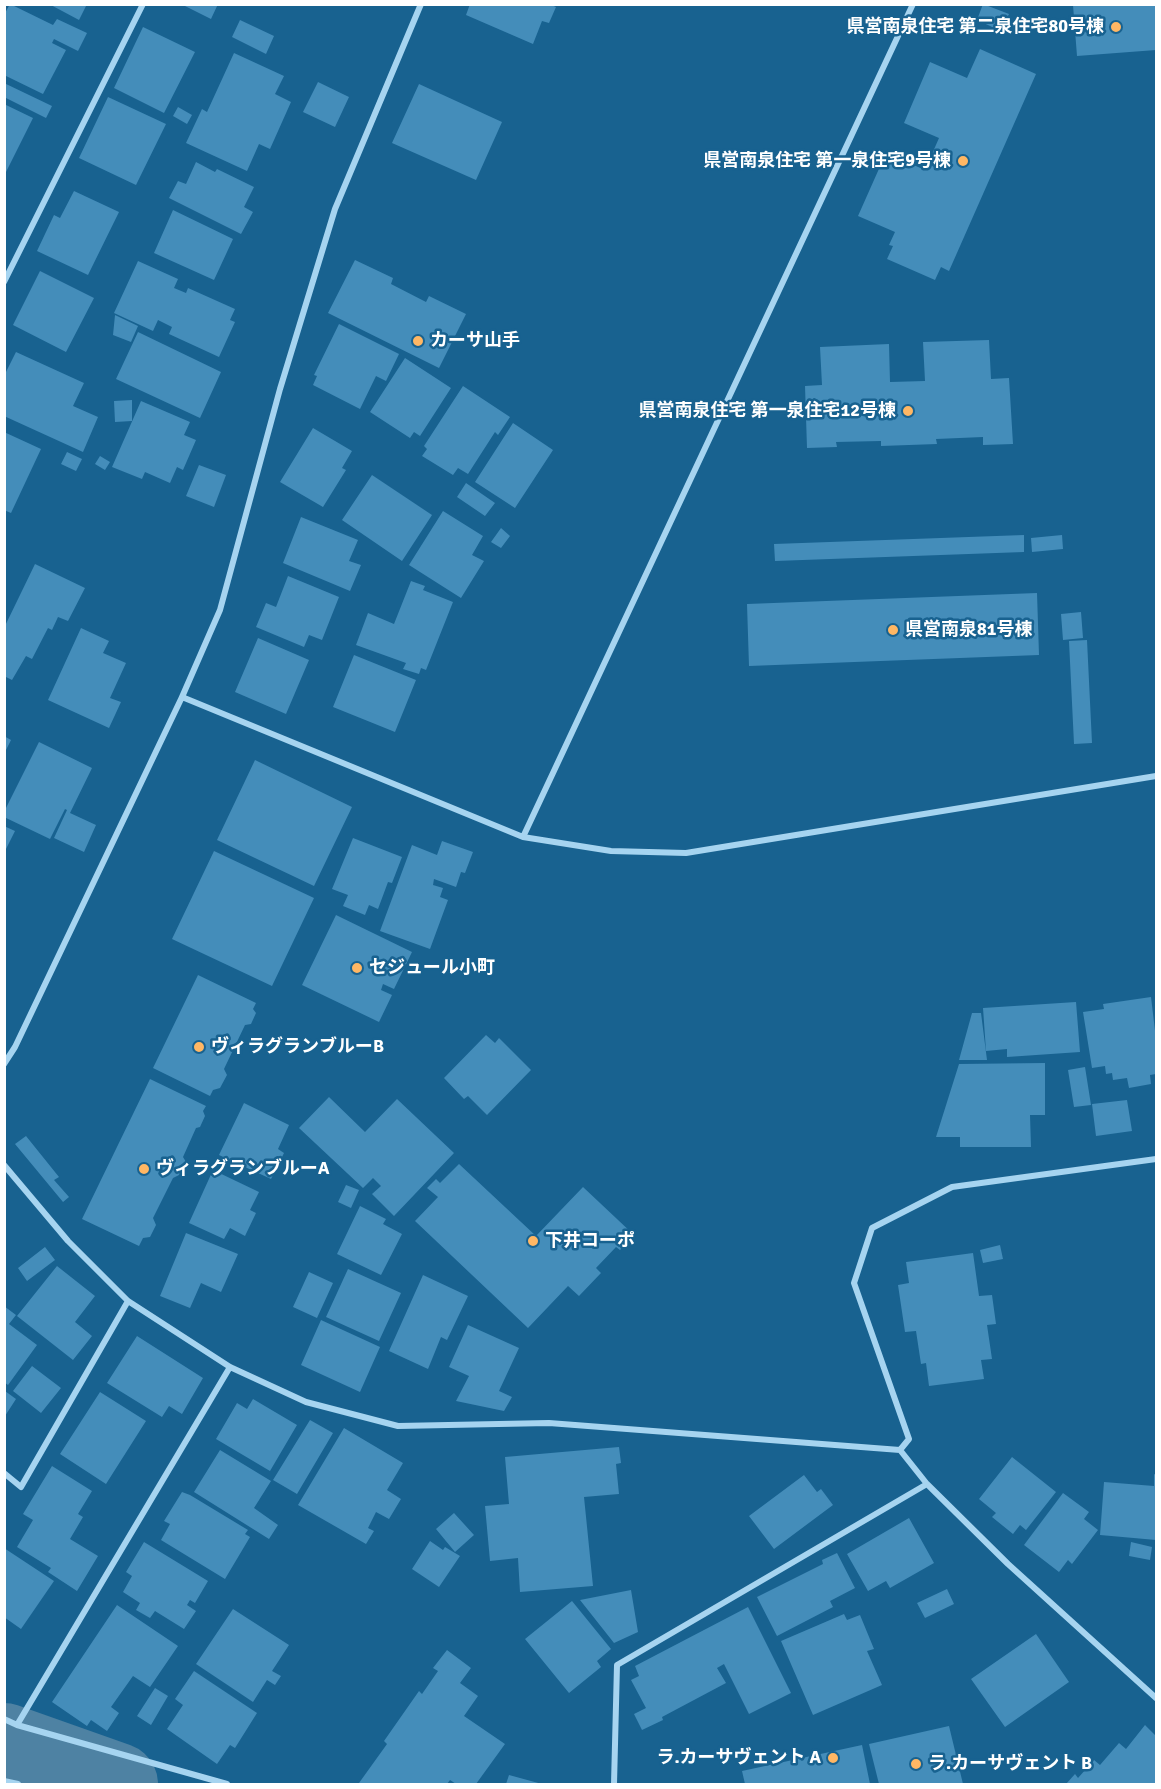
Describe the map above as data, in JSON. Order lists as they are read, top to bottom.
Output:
{
  "places": [
    "県営南泉住宅 第二泉住宅80号棟",
    "県営南泉住宅 第一泉住宅9号棟",
    "カーサ山手",
    "県営南泉住宅 第一泉住宅12号棟",
    "県営南泉81号棟",
    "セジュール小町",
    "ヴィラグランブルーB",
    "ヴィラグランブルーA",
    "下井コーポ",
    "ラ.カーサヴェント A",
    "ラ.カーサヴェント B"
  ]
}
